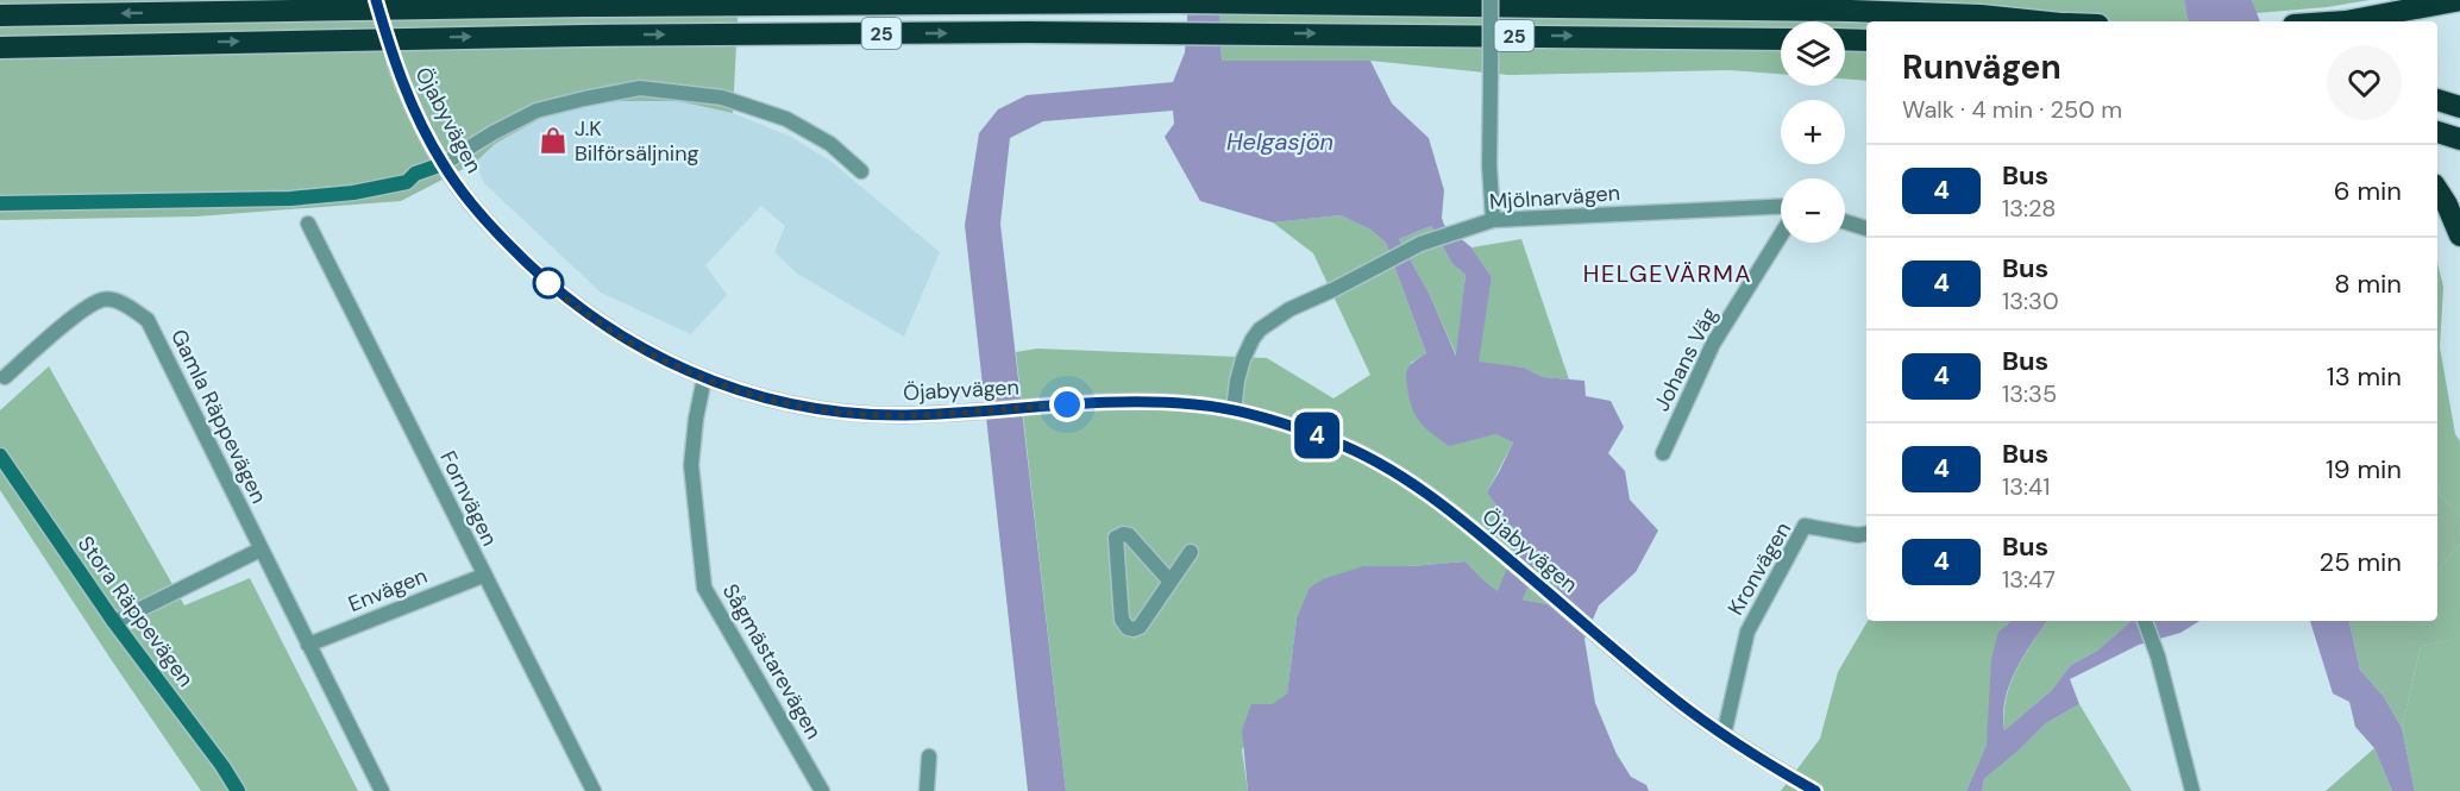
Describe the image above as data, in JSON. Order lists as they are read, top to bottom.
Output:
{
  "streets": {
    "highway": ["25"],
    "street": [
      "Öjabyvägen",
      "Mjölnarvägen",
      "Johans Väg",
      "Gamla Räppevägen",
      "Fornvägen",
      "Kronvägen",
      "Envägen",
      "Stora Räppevägen",
      "Sågmästarevägen"
    ]
  },
  "crossings": [
    ["Öjabyvägen", "Mjölnarvägen"],
    ["Öjabyvägen", "Kronvägen"],
    ["Öjabyvägen", "Sågmästarevägen"],
    ["Gamla Räppevägen", "Envägen"],
    ["Fornvägen", "Envägen"]
  ],
  "districts": ["HELGEVÄRMA"],
  "water": ["Helgasjön"],
  "places": {
    "shop": ["J.K Bilförsäljning"]
  },
  "lines": ["bus line 4"],
  "page": {
    "on_map": "4",
    "map_buttons": ["+", "−"],
    "heading": ["Runvägen", "Walk · 4 min · 250 m"],
    "list": [
      {
        "mark": "4",
        "name": "Bus",
        "note": "13:28",
        "value": "6 min"
      },
      {
        "mark": "4",
        "name": "Bus",
        "note": "13:30",
        "value": "8 min"
      },
      {
        "mark": "4",
        "name": "Bus",
        "note": "13:35",
        "value": "13 min"
      },
      {
        "mark": "4",
        "name": "Bus",
        "note": "13:41",
        "value": "19 min"
      },
      {
        "mark": "4",
        "name": "Bus",
        "note": "13:47",
        "value": "25 min"
      }
    ]
  }
}
